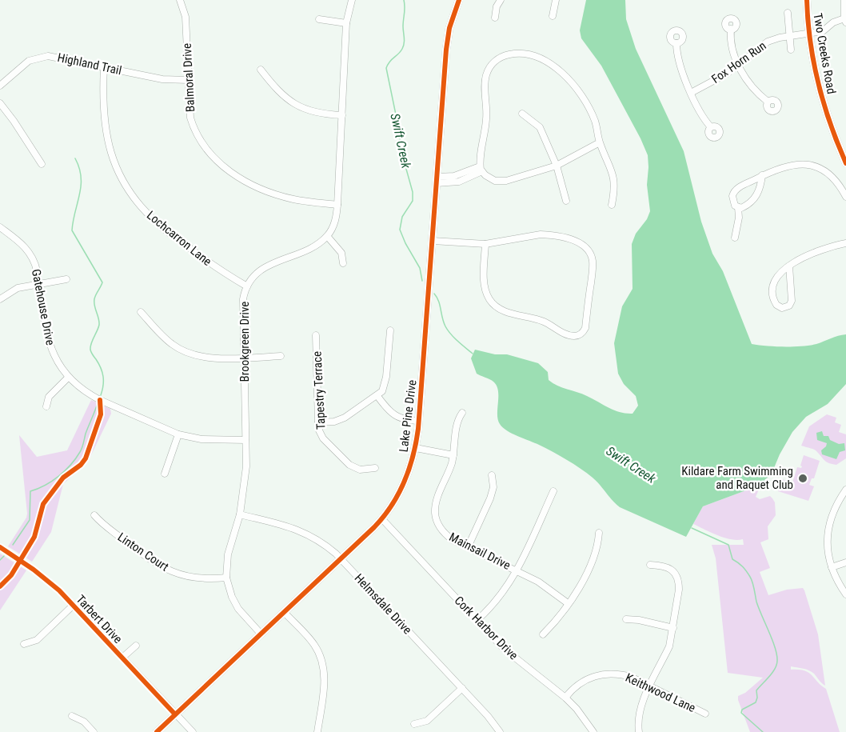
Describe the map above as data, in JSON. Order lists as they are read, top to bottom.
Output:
{
  "streets": {
    "street": [
      "Two Creeks Road",
      "Fox Horn Run",
      "Highland Trail",
      "Balmoral Drive",
      "Lochcarron Lane",
      "Gatehouse Drive",
      "Brookgreen Drive",
      "Tapestry Terrace",
      "Lake Pine Drive",
      "Mainsail Drive",
      "Linton Court",
      "Helmsdale Drive",
      "Tarbert Drive",
      "Cork Harbor Drive",
      "Keithwood Lane"
    ]
  },
  "crossings": [
    ["Two Creeks Road", "Fox Horn Run"],
    ["Highland Trail", "Balmoral Drive"],
    ["Highland Trail", "Lochcarron Lane"],
    ["Lochcarron Lane", "Brookgreen Drive"],
    ["Gatehouse Drive", "Brookgreen Drive"],
    ["Brookgreen Drive", "Lake Pine Drive"],
    ["Brookgreen Drive", "Linton Court"],
    ["Brookgreen Drive", "Helmsdale Drive"],
    ["Lake Pine Drive", "Helmsdale Drive"],
    ["Lake Pine Drive", "Tarbert Drive"],
    ["Lake Pine Drive", "Cork Harbor Drive"],
    ["Cork Harbor Drive", "Keithwood Lane"]
  ],
  "water": ["Swift Creek"],
  "places": ["Kildare Farm Swimming and Raquet Club"]
}
